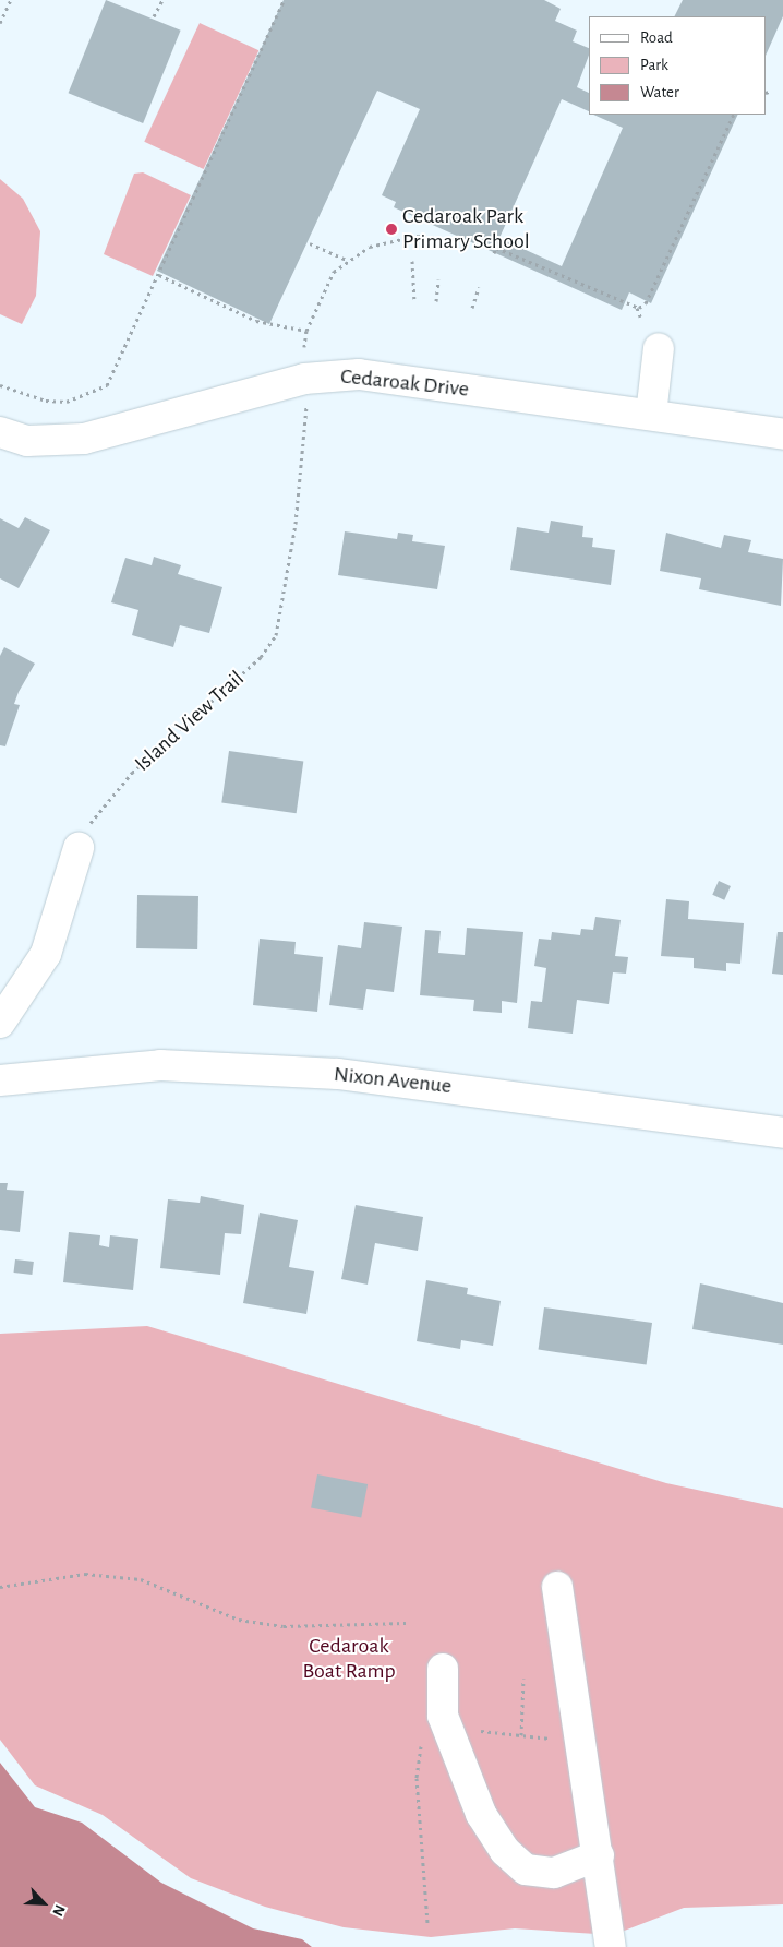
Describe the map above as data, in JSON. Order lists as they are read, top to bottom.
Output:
{
  "streets": {
    "street": ["Cedaroak Drive", "Nixon Avenue"],
    "path": ["Island View Trail"]
  },
  "parks": ["Cedaroak Boat Ramp"],
  "places": ["Cedaroak Park Primary School"],
  "legend": ["Road", "Park", "Water"],
  "north": "bottom right"
}
